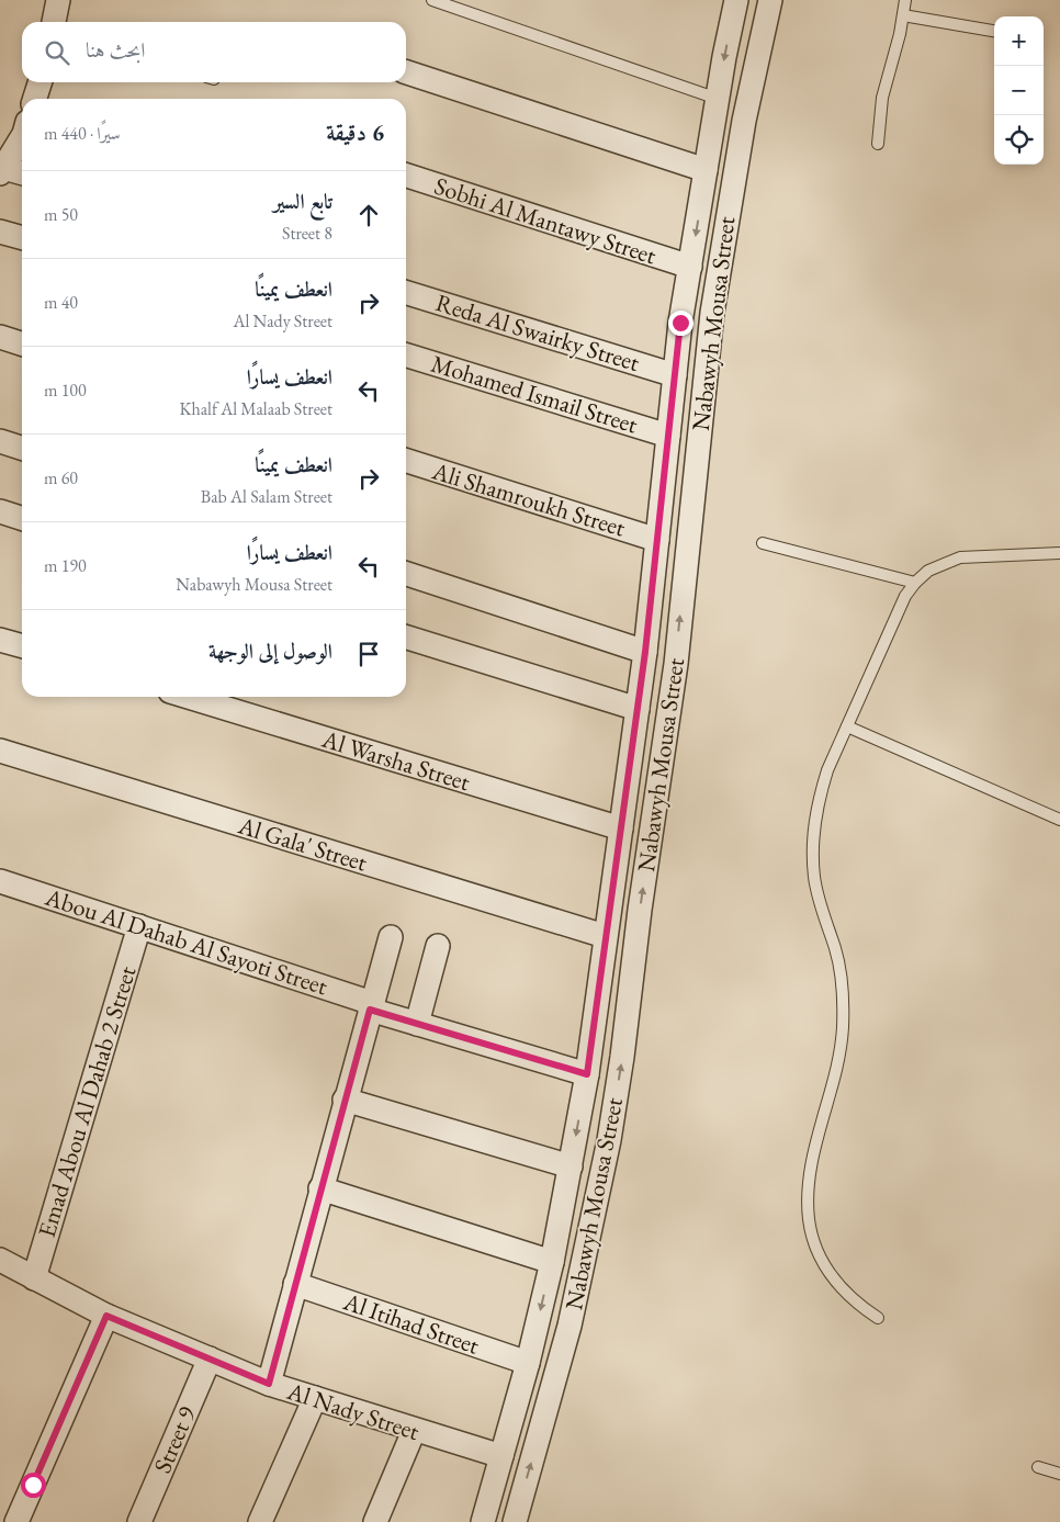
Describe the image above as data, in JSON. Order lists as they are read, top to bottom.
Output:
{
  "streets": {
    "street": [
      "Sobhi Al Mantawy Street",
      "Nabawyh Mousa Street",
      "Reda Al Swairky Street",
      "Mohamed Ismail Street",
      "Ali Shamroukh Street",
      "Al Warsha Street",
      "Al Gala' Street",
      "Abou Al Dahab Al Sayoti Street",
      "Emad Abou Al Dahab 2 Street",
      "Al Itihad Street",
      "Al Nady Street",
      "Street 9"
    ]
  },
  "crossings": [
    ["Sobhi Al Mantawy Street", "Nabawyh Mousa Street"],
    ["Nabawyh Mousa Street", "Reda Al Swairky Street"],
    ["Nabawyh Mousa Street", "Mohamed Ismail Street"],
    ["Nabawyh Mousa Street", "Ali Shamroukh Street"],
    ["Nabawyh Mousa Street", "Al Warsha Street"],
    ["Nabawyh Mousa Street", "Al Gala' Street"],
    ["Nabawyh Mousa Street", "Abou Al Dahab Al Sayoti Street"],
    ["Nabawyh Mousa Street", "Al Itihad Street"],
    ["Nabawyh Mousa Street", "Al Nady Street"],
    ["Abou Al Dahab Al Sayoti Street", "Emad Abou Al Dahab 2 Street"],
    ["Emad Abou Al Dahab 2 Street", "Al Nady Street"],
    ["Al Nady Street", "Street 9"]
  ],
  "page": {
    "map_buttons": ["+", "−"],
    "search": "ابحث هنا",
    "heading": ["6 دقيقة", "سيرًا · 440 m"],
    "list": [
      ["تابع السير", "Street 8", "50 m"],
      ["انعطف يمينًا", "Al Nady Street", "40 m"],
      ["انعطف يسارًا", "Khalf Al Malaab Street", "100 m"],
      ["انعطف يمينًا", "Bab Al Salam Street", "60 m"],
      ["انعطف يسارًا", "Nabawyh Mousa Street", "190 m"],
      "الوصول إلى الوجهة"
    ]
  }
}
